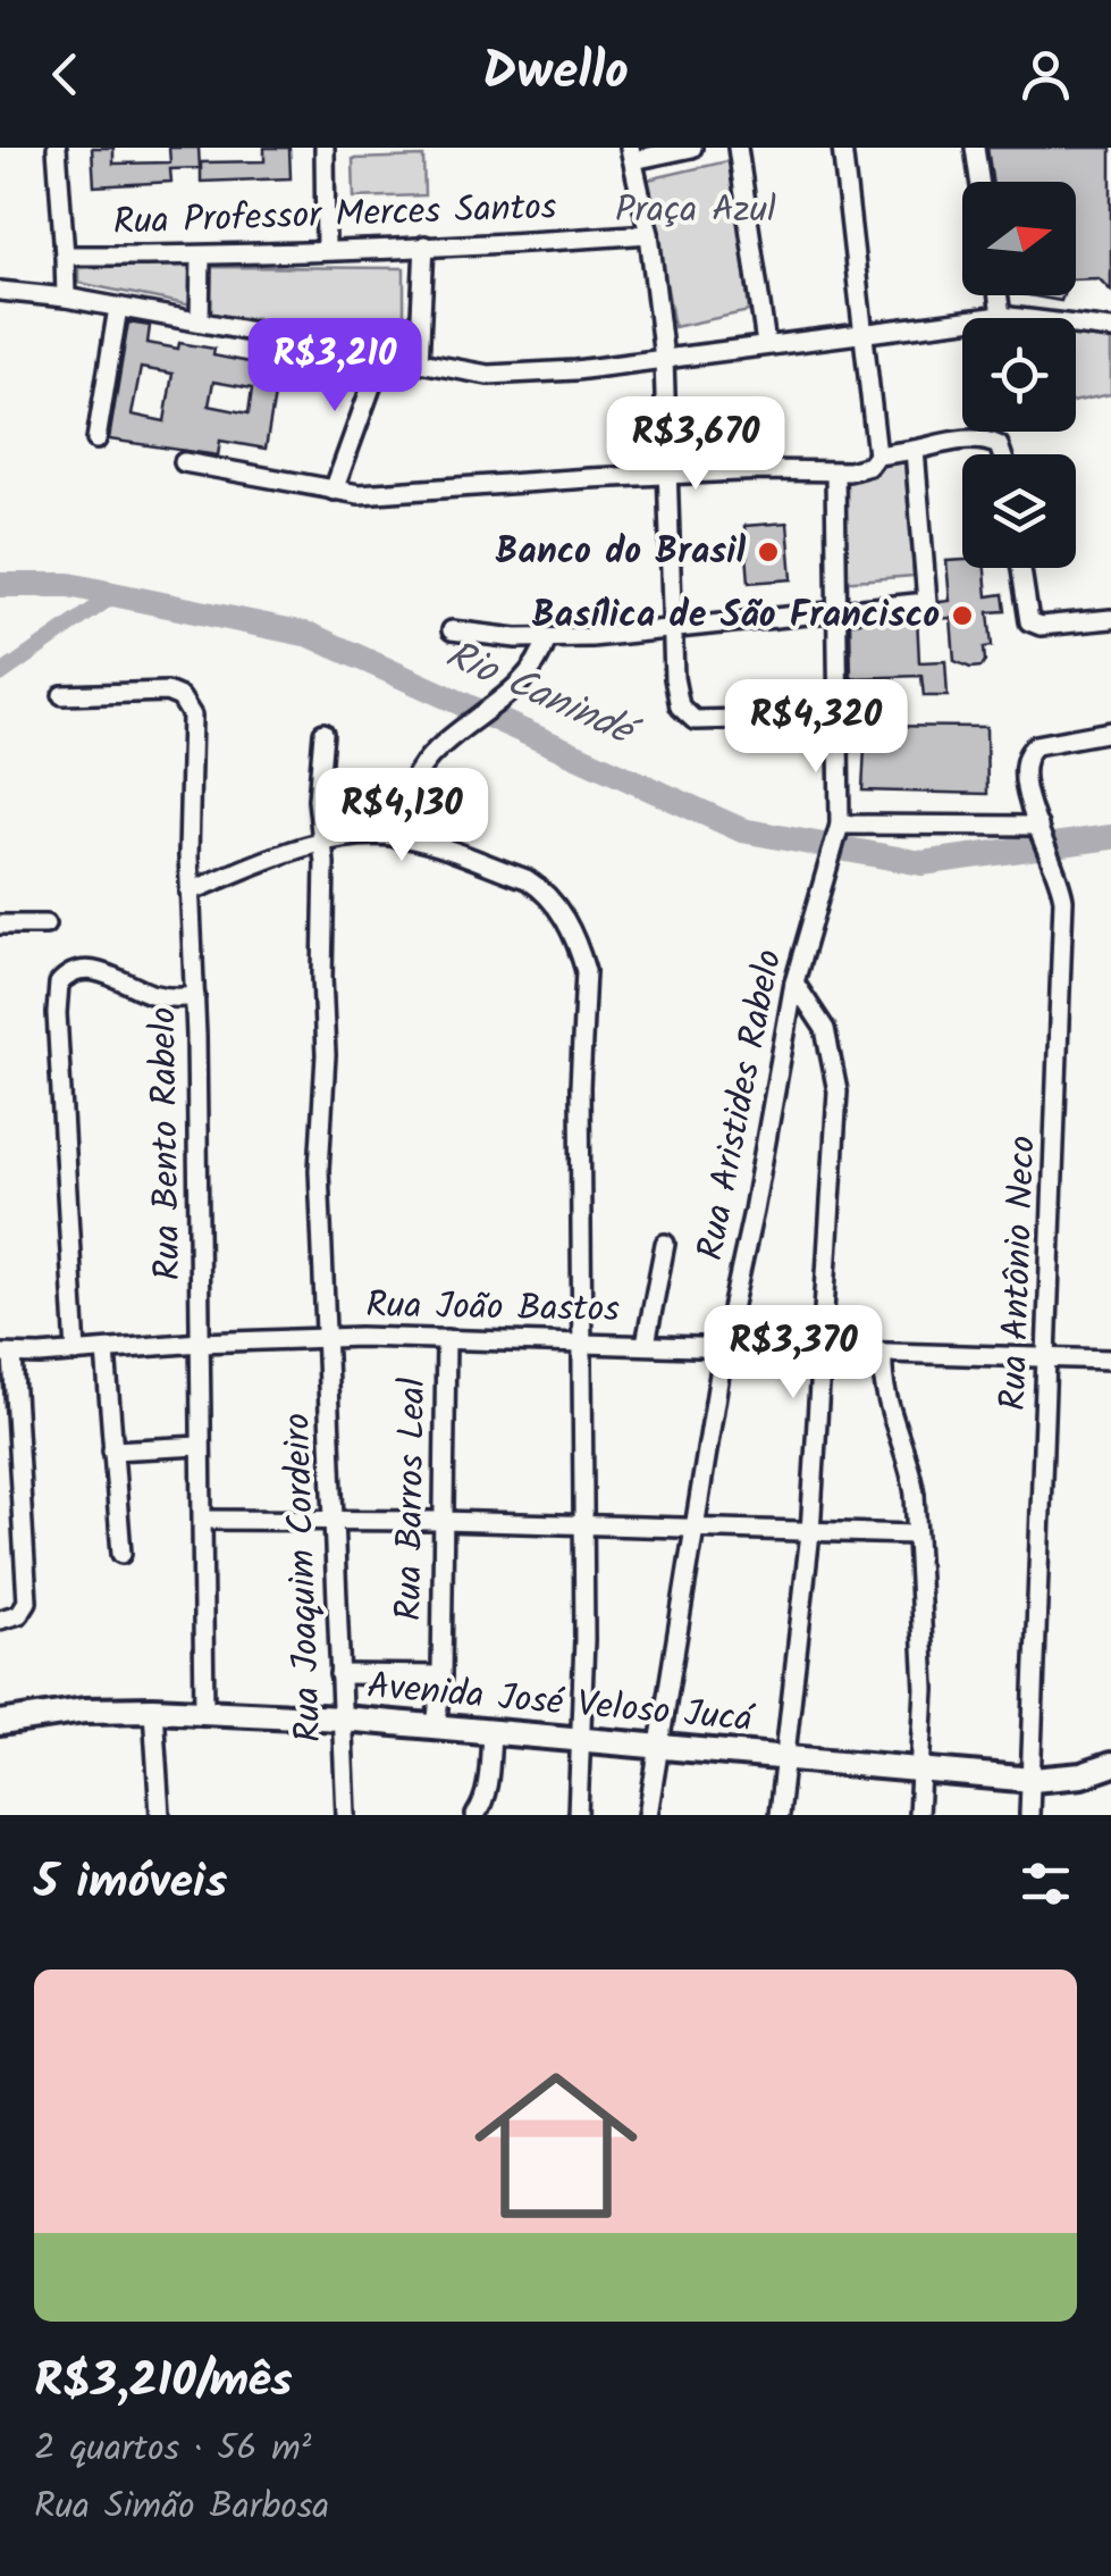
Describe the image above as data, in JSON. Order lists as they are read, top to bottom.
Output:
{
  "streets": {
    "main road": ["Avenida José Veloso Jucá"],
    "street": [
      "Rua Professor Merces Santos",
      "Rua Aristides Rabelo",
      "Rua Bento Rabelo",
      "Rua Antônio Neco",
      "Rua João Bastos",
      "Rua Barros Leal",
      "Rua Joaquim Cordeiro"
    ]
  },
  "crossings": [
    ["Rua Aristides Rabelo", "Rua João Bastos"],
    ["Rua Aristides Rabelo", "Avenida José Veloso Jucá"],
    ["Rua Bento Rabelo", "Rua João Bastos"],
    ["Rua Bento Rabelo", "Avenida José Veloso Jucá"],
    ["Rua Antônio Neco", "Rua João Bastos"],
    ["Rua Antônio Neco", "Avenida José Veloso Jucá"],
    ["Rua João Bastos", "Rua Barros Leal"],
    ["Rua João Bastos", "Rua Joaquim Cordeiro"],
    ["Rua Barros Leal", "Avenida José Veloso Jucá"],
    ["Rua Joaquim Cordeiro", "Avenida José Veloso Jucá"]
  ],
  "water": ["Rio Canindé"],
  "parks": ["Praça Azul"],
  "places": ["Banco do Brasil", "Basílica de São Francisco"],
  "north": "right",
  "page": {
    "header": "Dwello",
    "price": [
      "R$3,210",
      "R$3,670",
      "R$4,320",
      "R$4,130",
      "R$3,370"
    ],
    "heading": "5 imóveis",
    "list": [
      {
        "name": "R$3,210/mês",
        "note": "2 quartos · 56 m² · Rua Simão Barbosa"
      }
    ]
  }
}
